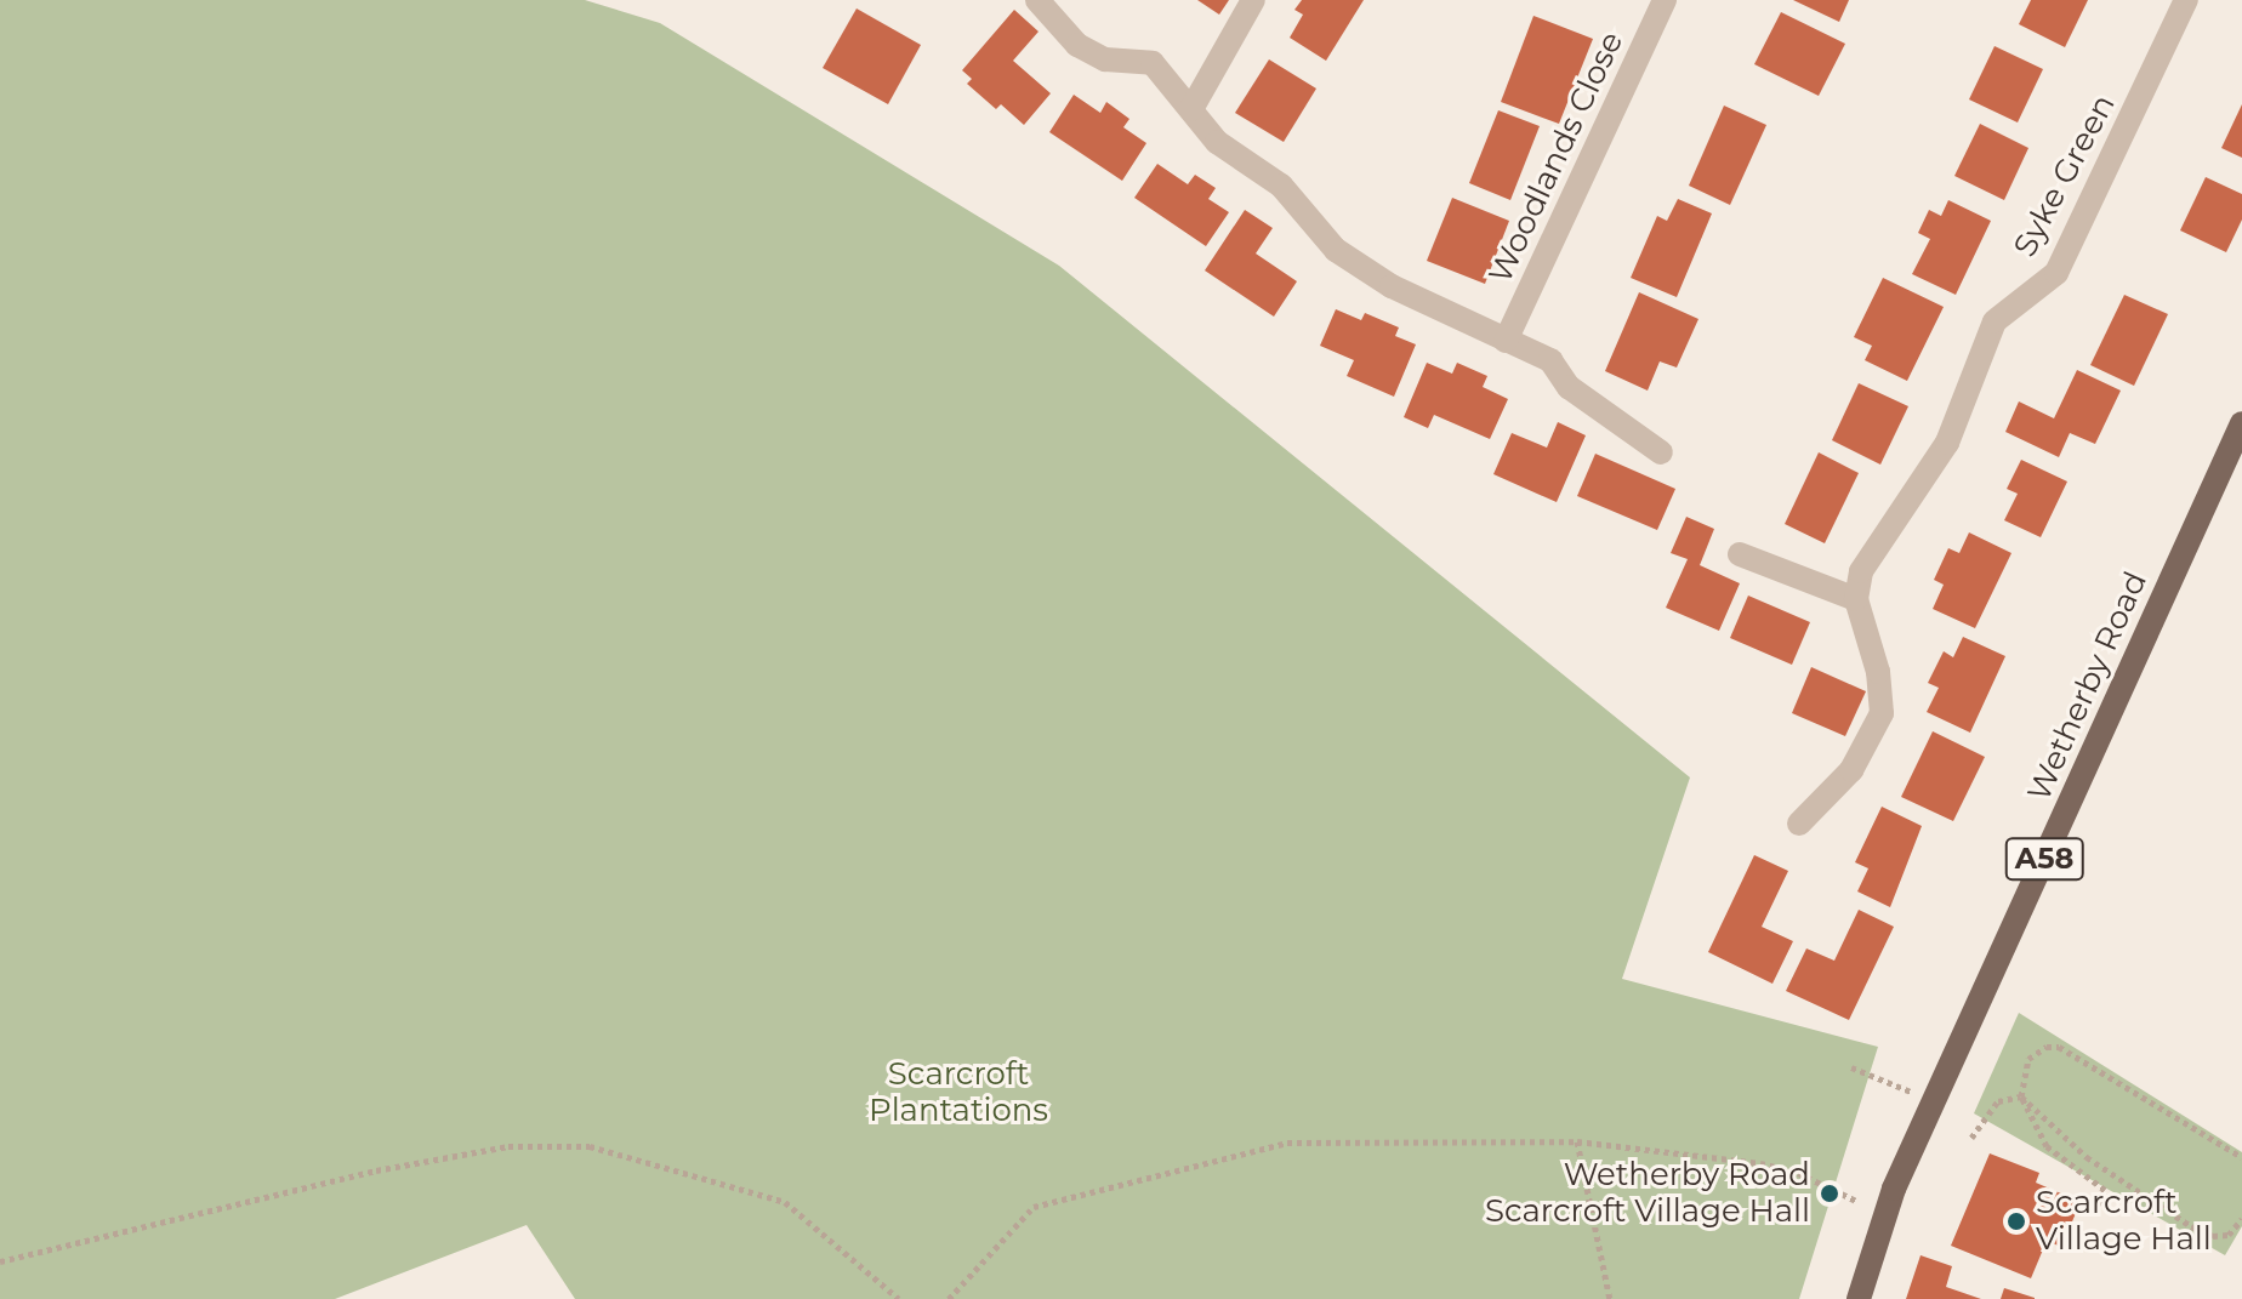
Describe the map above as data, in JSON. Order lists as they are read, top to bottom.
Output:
{
  "streets": {
    "main road": ["Wetherby Road", "A58"],
    "street": ["Woodlands Close", "Syke Green"]
  },
  "parks": ["Scarcroft Plantations"],
  "places": ["Wetherby Road Scarcroft Village Hall", "Scarcroft Village Hall"]
}
